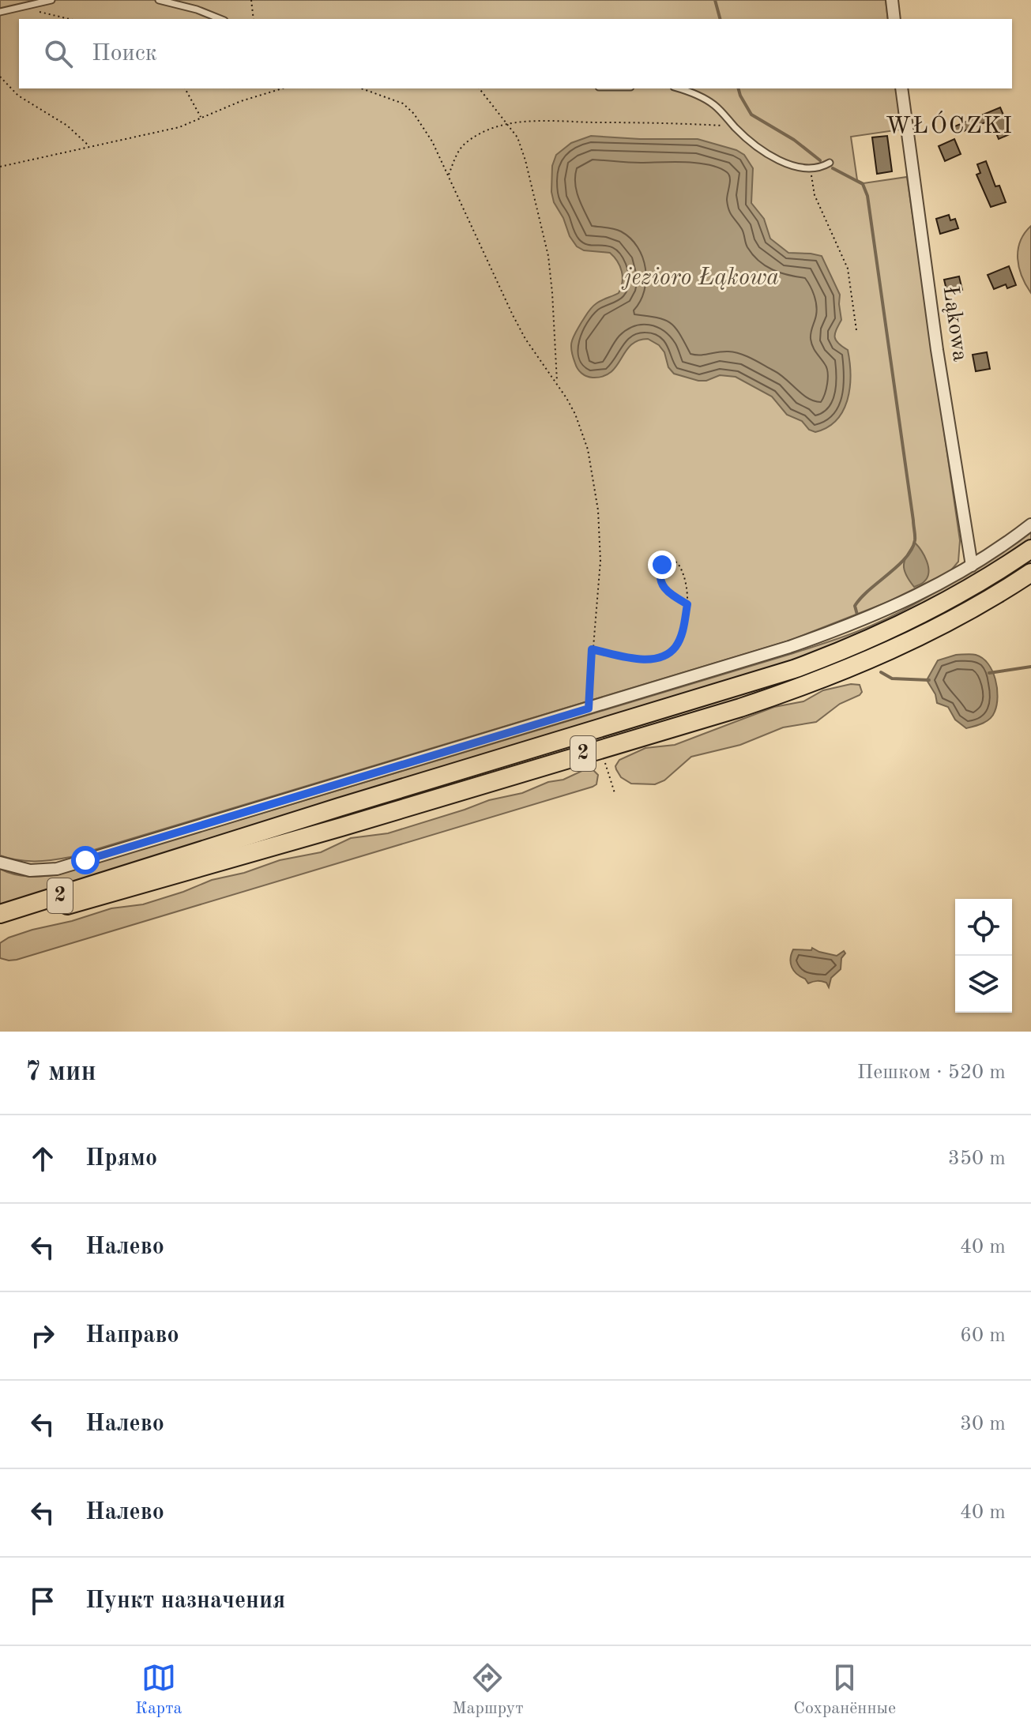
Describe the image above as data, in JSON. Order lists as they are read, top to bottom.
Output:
{
  "streets": {
    "highway": ["2"],
    "street": ["Łąkowa"]
  },
  "districts": ["WŁÓCZKI"],
  "water": ["jezioro Łąkowa"],
  "page": {
    "search": "Поиск",
    "heading": ["7 мин", "Пешком · 520 m"],
    "list": [
      ["Прямо", "350 m"],
      ["Налево", "40 m"],
      ["Направо", "60 m"],
      ["Налево", "30 m"],
      ["Налево", "40 m"],
      "Пункт назначения"
    ],
    "nav": ["Карта", "Маршрут", "Сохранённые"]
  }
}
